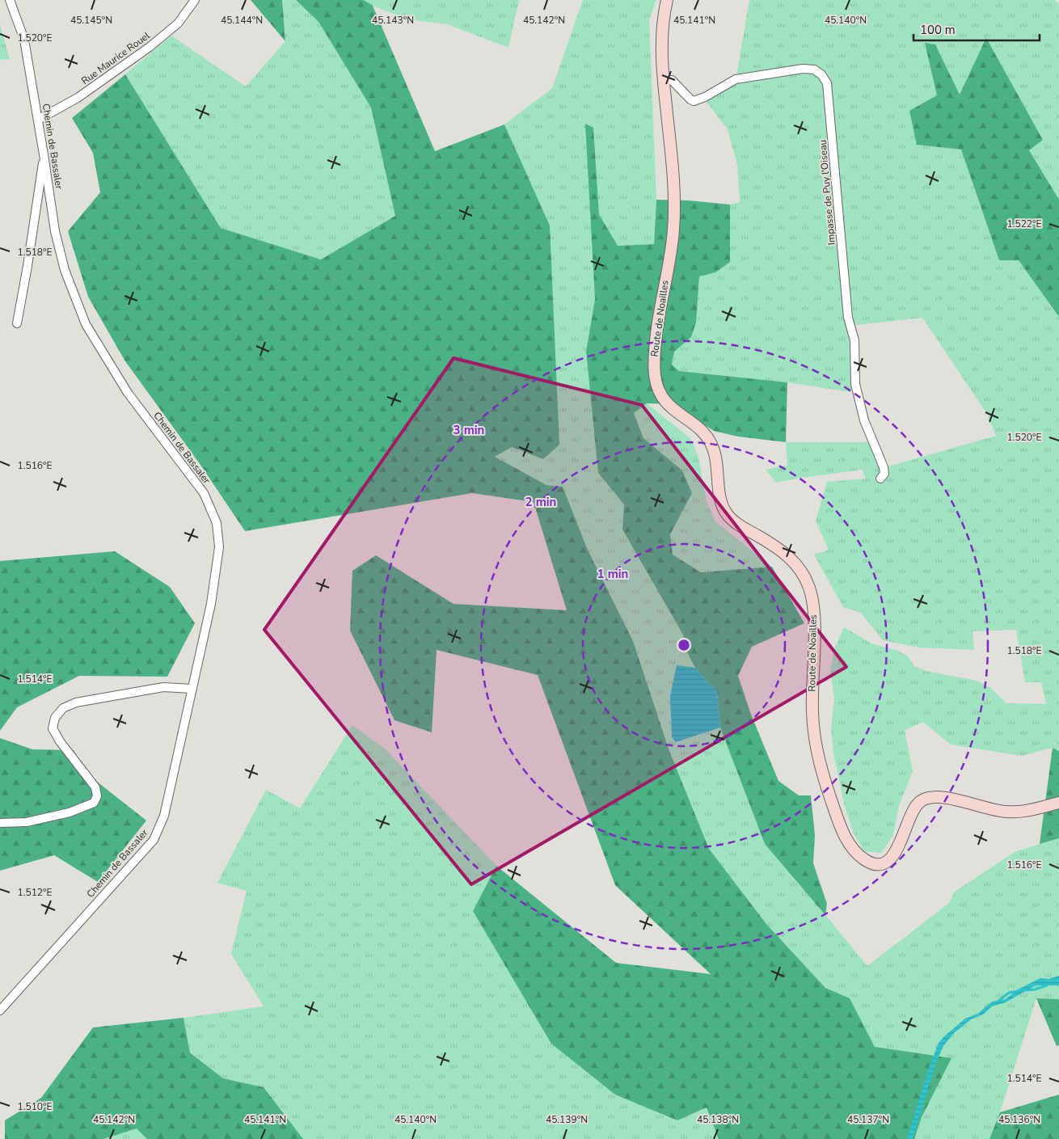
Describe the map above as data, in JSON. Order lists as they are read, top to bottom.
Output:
{
  "streets": {
    "main road": ["Route de Noailles"],
    "street": ["Rue Maurice Rouel", "Chemin de Bassaler", "Impasse de Puy l'Oiseau"]
  },
  "crossings": [
    ["Rue Maurice Rouel", "Chemin de Bassaler"],
    ["Impasse de Puy l'Oiseau", "Route de Noailles"]
  ],
  "scale_bar": "100 m",
  "coordinates": [
    "45.145°N",
    "45.142°N",
    "45.141°N",
    "45.140°N",
    "45.144°N",
    "45.143°N",
    "1.520°E",
    "1.522°E",
    "1.518°E",
    "1.516°E",
    "1.514°E",
    "1.512°E",
    "1.510°E",
    "45.139°N",
    "45.138°N",
    "45.137°N",
    "45.136°N"
  ],
  "rings": ["3 min", "2 min", "1 min"]
}
